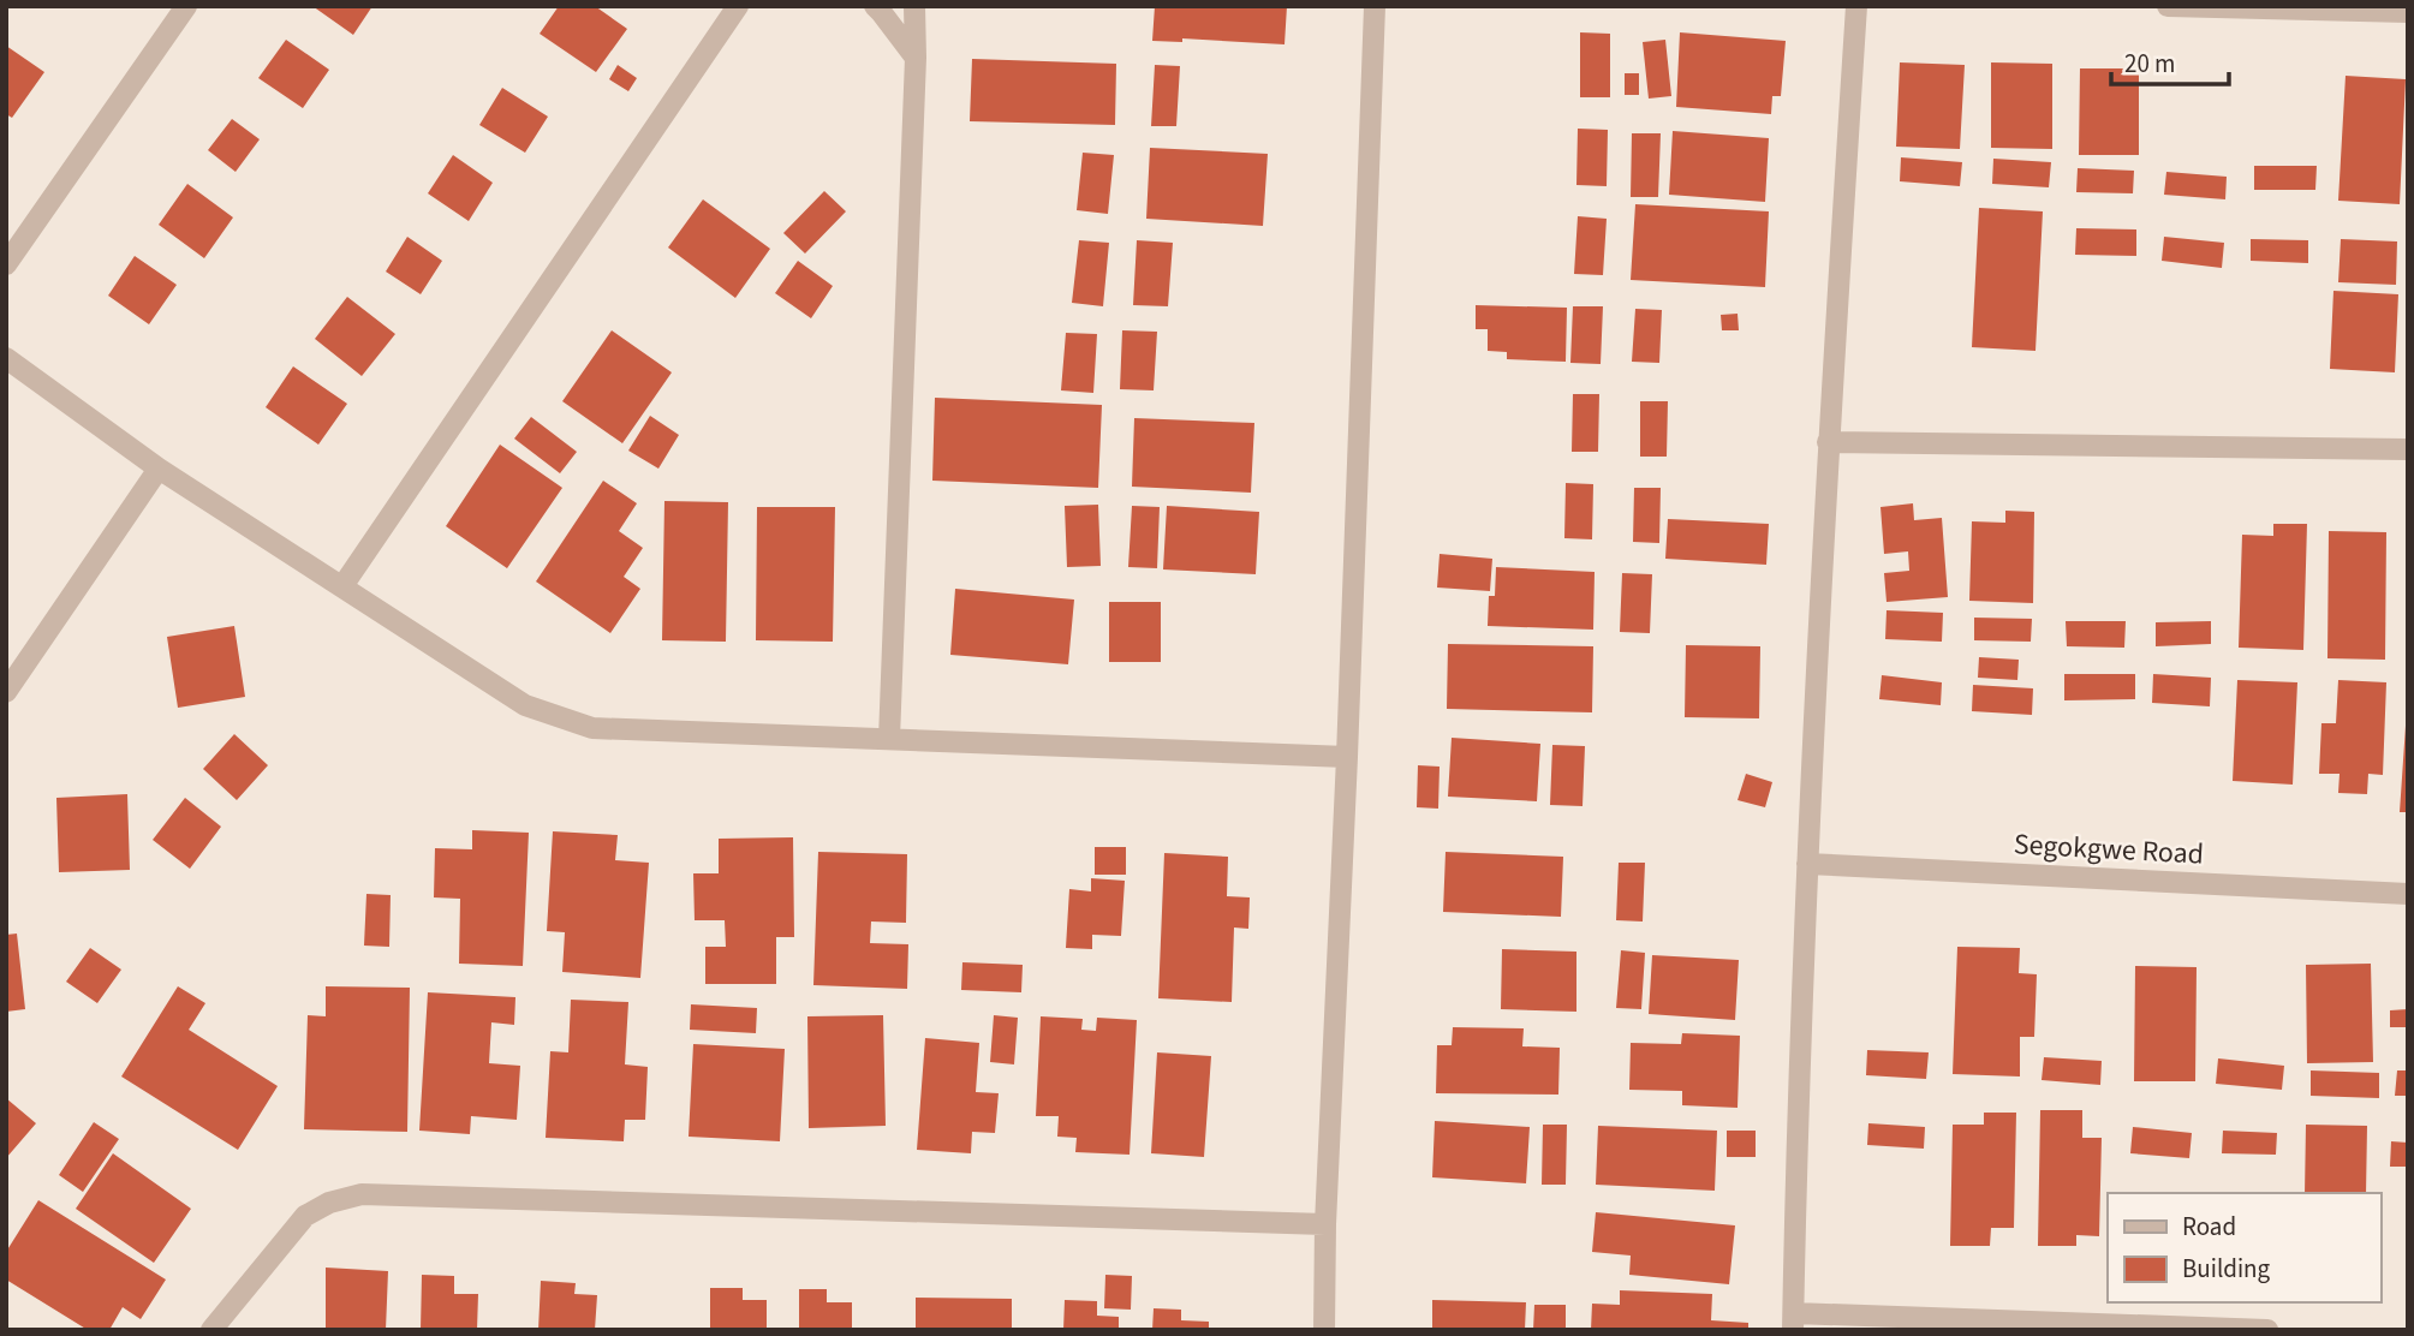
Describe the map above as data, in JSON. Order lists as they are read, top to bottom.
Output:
{
  "streets": {
    "street": ["Segokgwe Road"]
  },
  "legend": ["Road", "Building"],
  "scale_bar": "20 m"
}
